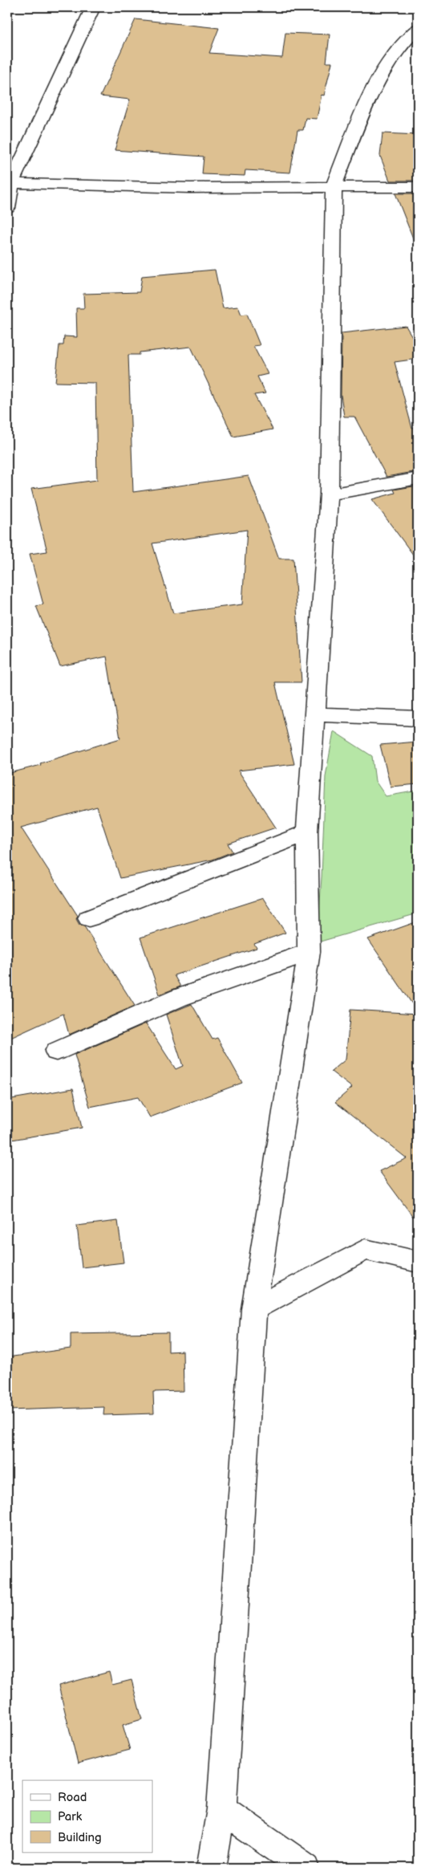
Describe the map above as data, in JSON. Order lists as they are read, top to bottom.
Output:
{
  "legend": ["Road", "Park", "Building"]
}
